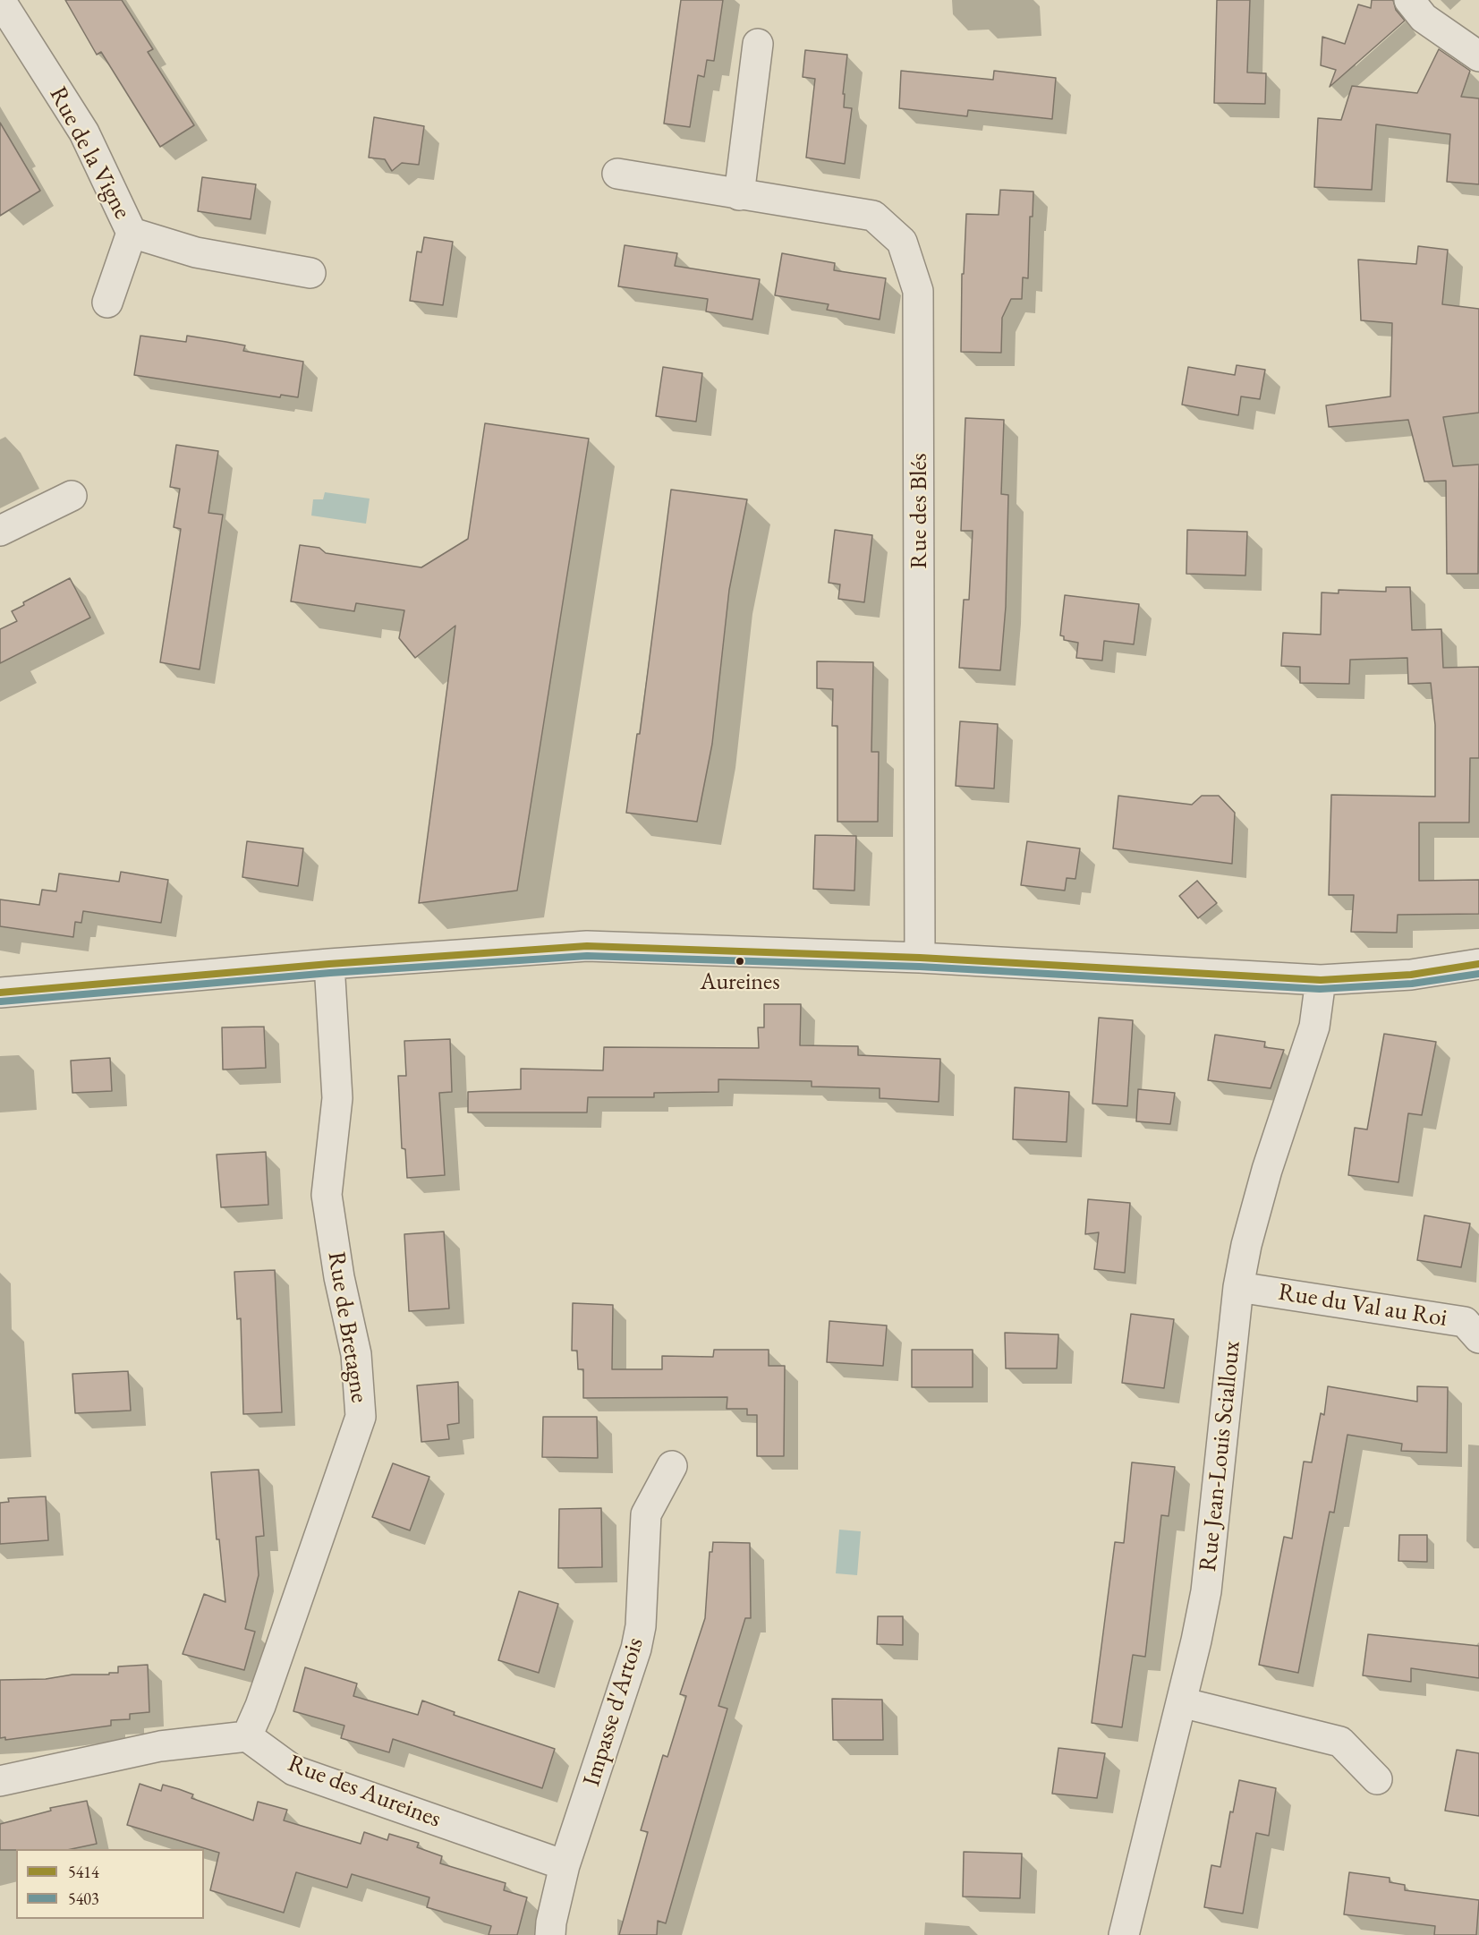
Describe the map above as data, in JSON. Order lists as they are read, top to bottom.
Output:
{
  "streets": {
    "street": [
      "Rue de la Vigne",
      "Rue des Blés",
      "Rue du Val au Roi",
      "Rue de Bretagne",
      "Rue Jean-Louis Scialloux",
      "Impasse d'Artois",
      "Rue des Aureines"
    ]
  },
  "crossings": [
    ["Rue du Val au Roi", "Rue Jean-Louis Scialloux"],
    ["Rue de Bretagne", "Rue des Aureines"],
    ["Impasse d'Artois", "Rue des Aureines"]
  ],
  "places": ["Aureines"],
  "lines": ["transit line 5414", "transit line 5403"],
  "legend": ["5414", "5403"]
}
